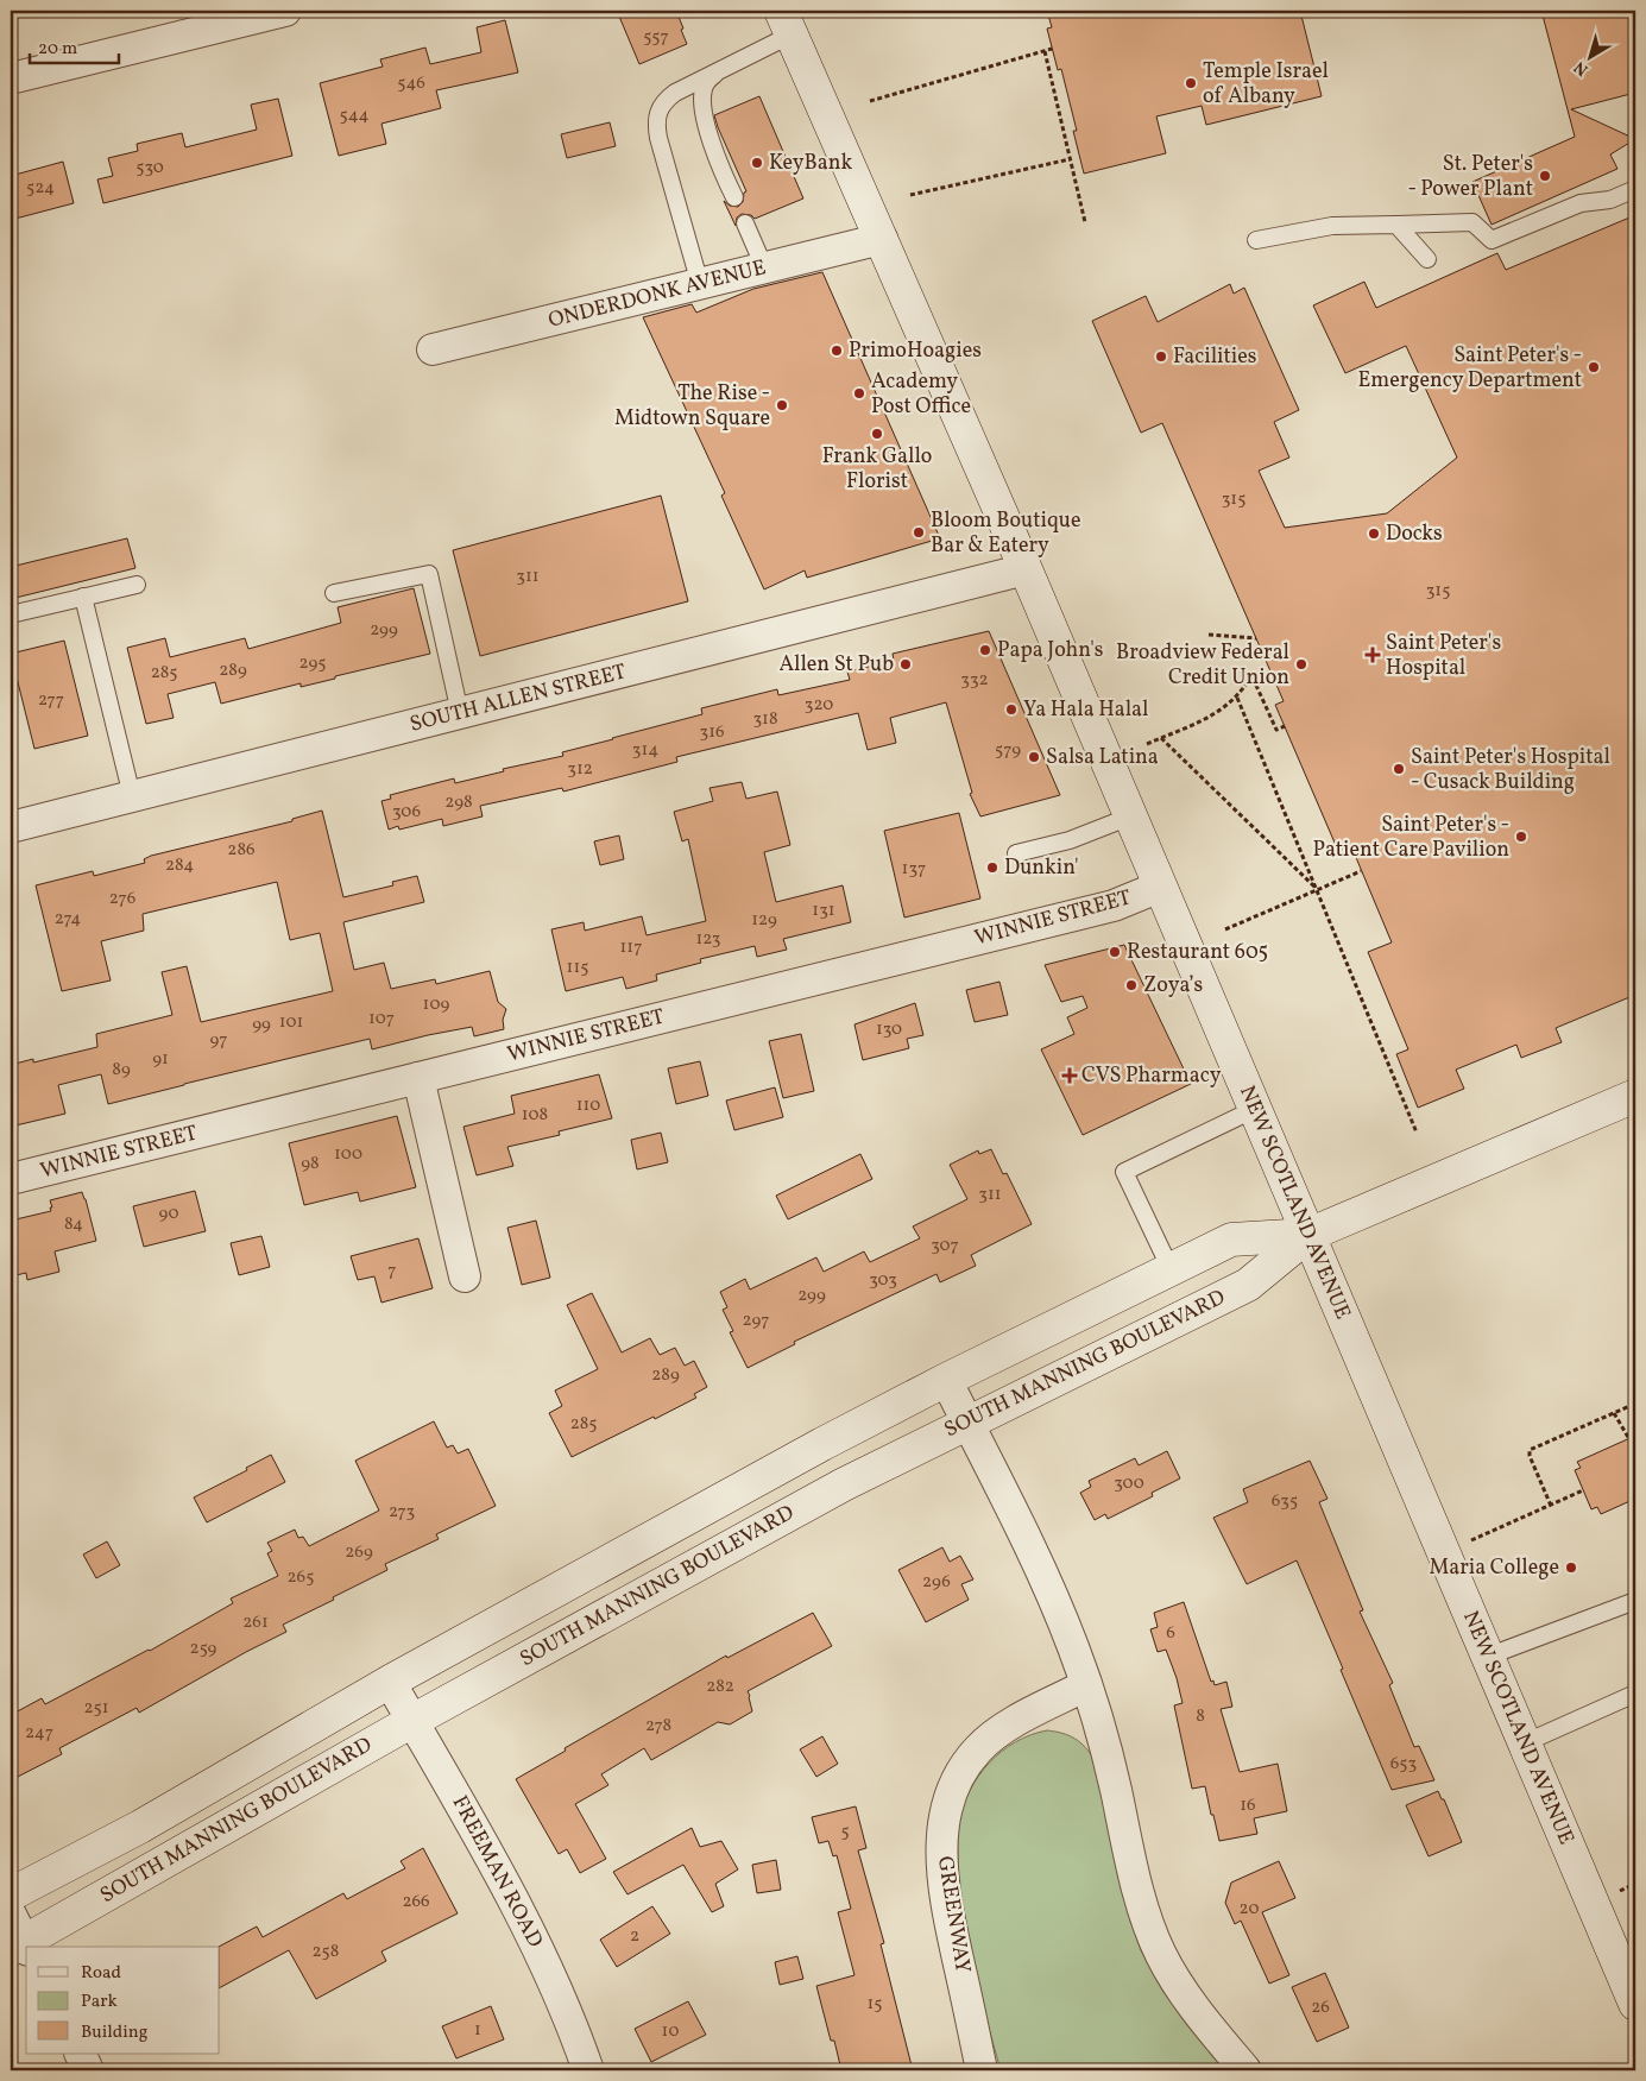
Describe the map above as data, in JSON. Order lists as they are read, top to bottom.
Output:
{
  "streets": {
    "street": [
      "ONDERDONK AVENUE",
      "SOUTH ALLEN STREET",
      "WINNIE STREET",
      "NEW SCOTLAND AVENUE",
      "SOUTH MANNING BOULEVARD",
      "FREEMAN ROAD",
      "GREENWAY"
    ]
  },
  "crossings": [
    ["ONDERDONK AVENUE", "NEW SCOTLAND AVENUE"],
    ["SOUTH ALLEN STREET", "NEW SCOTLAND AVENUE"],
    ["WINNIE STREET", "NEW SCOTLAND AVENUE"],
    ["NEW SCOTLAND AVENUE", "SOUTH MANNING BOULEVARD"],
    ["SOUTH MANNING BOULEVARD", "FREEMAN ROAD"]
  ],
  "places": {
    "other": [
      "Temple Israel of Albany",
      "KeyBank",
      "St. Peter's - Power Plant",
      "PrimoHoagies",
      "Facilities",
      "Saint Peter's - Emergency Department",
      "Academy Post Office",
      "The Rise - Midtown Square",
      "Frank Gallo Florist",
      "Bloom Boutique Bar & Eatery",
      "Docks",
      "Papa John's",
      "Allen St Pub",
      "Broadview Federal Credit Union",
      "Ya Hala Halal",
      "Salsa Latina",
      "Saint Peter's Hospital - Cusack Building",
      "Saint Peter's - Patient Care Pavilion",
      "Dunkin'",
      "Restaurant 605",
      "Zoya’s",
      "Maria College"
    ],
    "health": ["Saint Peter's Hospital", "CVS Pharmacy"]
  },
  "house_numbers": [
    "557",
    "546",
    "544",
    "530",
    "524",
    "315",
    "311",
    "315",
    "299",
    "295",
    "289",
    "285",
    "332",
    "277",
    "320",
    "318",
    "316",
    "314",
    "579",
    "312",
    "298",
    "306",
    "286",
    "284",
    "137",
    "276",
    "131",
    "274",
    "129",
    "123",
    "117",
    "115",
    "109",
    "107",
    "101",
    "99",
    "130",
    "97",
    "91",
    "89",
    "110",
    "108",
    "100",
    "98",
    "311",
    "90",
    "84",
    "307",
    "7",
    "303",
    "299",
    "297",
    "289",
    "285",
    "300",
    "635",
    "273",
    "269",
    "265",
    "296",
    "261",
    "6",
    "259",
    "282",
    "251",
    "8",
    "278",
    "247",
    "653",
    "16",
    "5",
    "266",
    "20",
    "2",
    "258",
    "15",
    "26",
    "1",
    "10"
  ],
  "legend": ["Road", "Park", "Building"],
  "scale_bar": "20 m",
  "north": "bottom left"
}
